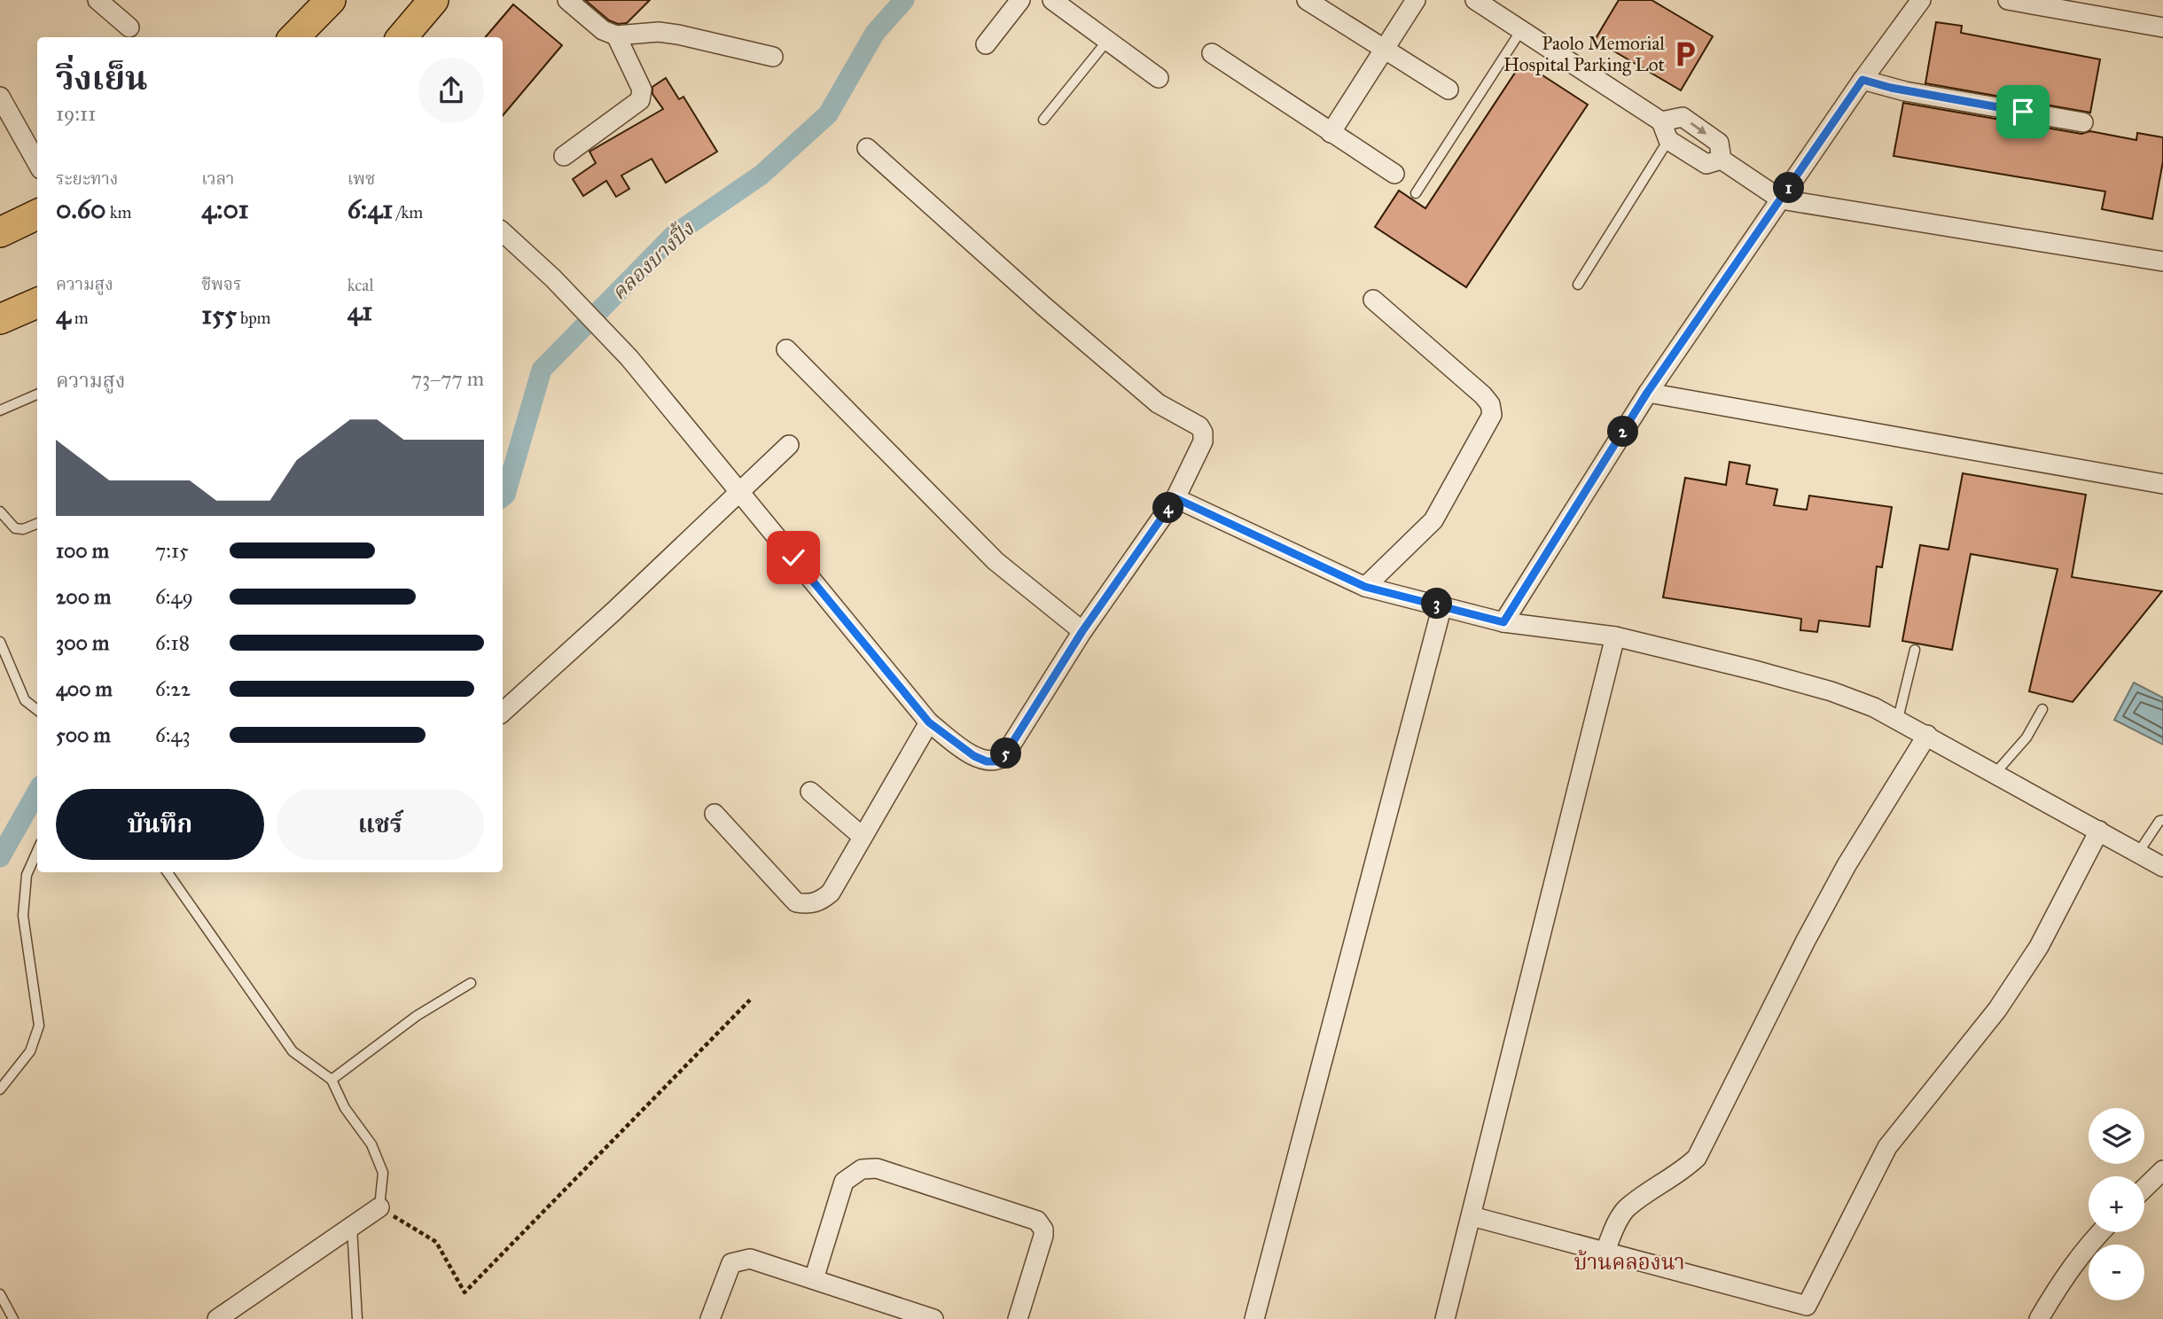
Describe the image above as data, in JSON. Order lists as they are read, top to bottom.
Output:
{
  "districts": ["บ้านคลองนา"],
  "water": ["คลองบางปิ้ง"],
  "places": {
    "parking": ["Paolo Memorial Hospital Parking Lot"]
  },
  "page": {
    "heading": ["วิ่งเย็น", "19:11"],
    "stats": [
      ["ระยะทาง", "0.60 km"],
      ["เวลา", "4:01"],
      ["เพซ", "6:41 /km"],
      ["ความสูง", "4 m"],
      ["ชีพจร", "155 bpm"],
      ["kcal", "41"]
    ],
    "pins": [
      "1",
      "2",
      "4",
      "3",
      "5"
    ],
    "chart": ["ความสูง", "73–77 m"],
    "list": [
      {
        "name": "100 m",
        "note": "7:15"
      },
      {
        "name": "200 m",
        "note": "6:49"
      },
      {
        "name": "300 m",
        "note": "6:18"
      },
      {
        "name": "400 m",
        "note": "6:22"
      },
      {
        "name": "500 m",
        "note": "6:43"
      }
    ],
    "buttons": ["บันทึก", "แชร์"],
    "map_buttons": ["+", "−"]
  }
}
